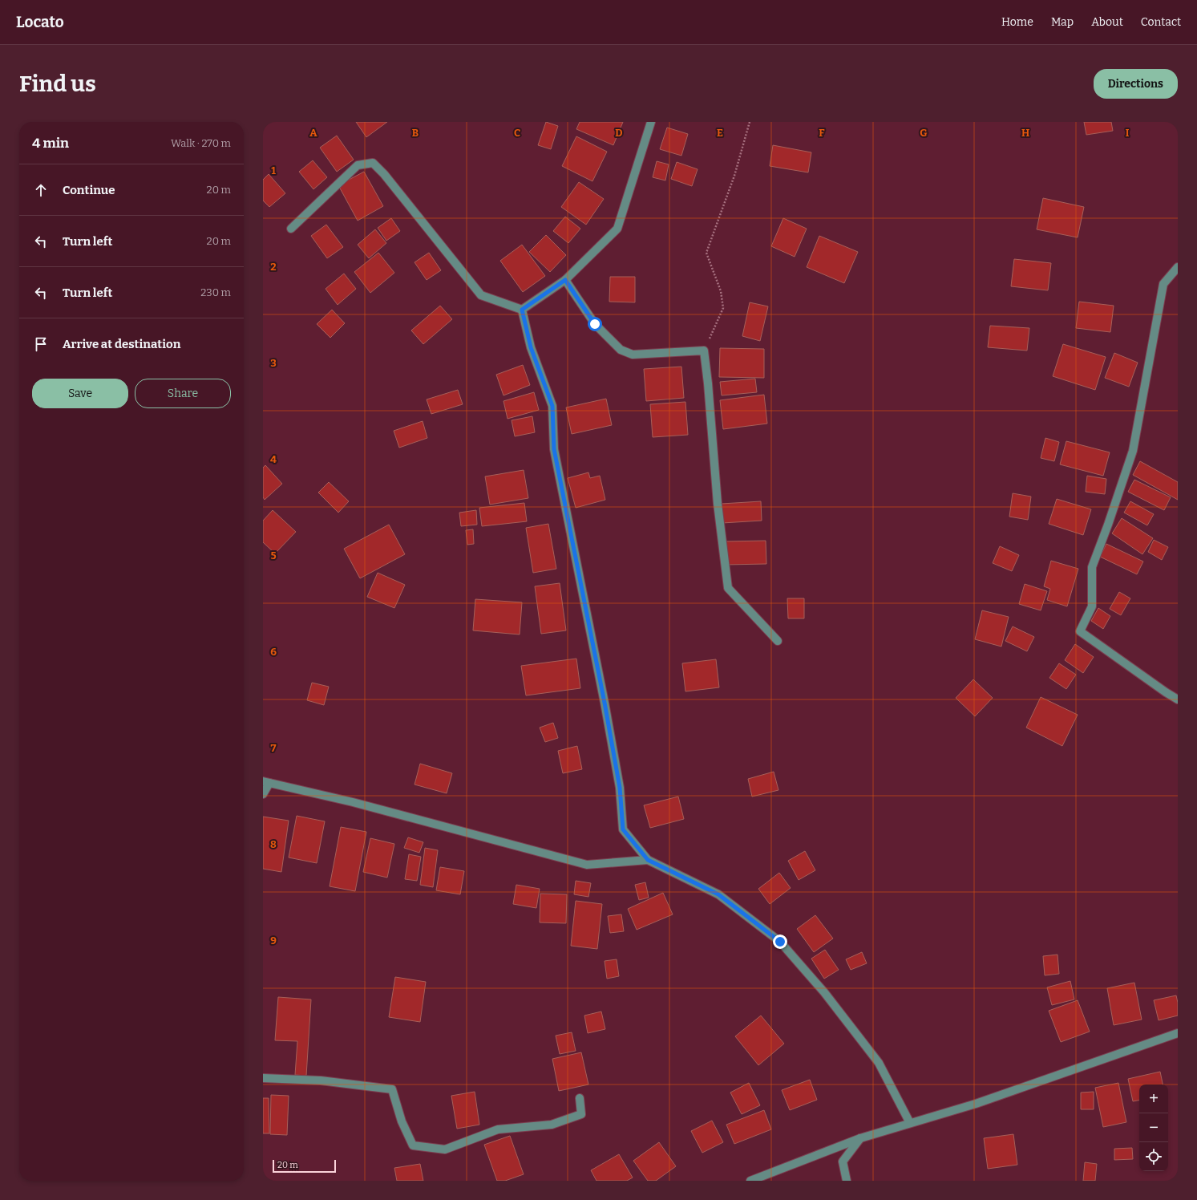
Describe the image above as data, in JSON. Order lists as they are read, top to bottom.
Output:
{
  "scale_bar": "20 m",
  "page": {
    "header": "Locato",
    "nav": [
      "Home",
      "Map",
      "About",
      "Contact"
    ],
    "buttons": [
      "Directions",
      ["Save", "Share"]
    ],
    "title": "Find us",
    "heading": ["4 min", "Walk · 270 m"],
    "list": [
      ["Continue", "20 m"],
      ["Turn left", "20 m"],
      ["Turn left", "230 m"],
      "Arrive at destination"
    ],
    "map_buttons": ["+", "−"],
    "scale": "20 m"
  },
  "grid": {
    "columns": [
      "A",
      "B",
      "C",
      "D",
      "E",
      "F",
      "G",
      "H",
      "I"
    ],
    "rows": [
      "1",
      "2",
      "3",
      "4",
      "5",
      "6",
      "7",
      "8",
      "9"
    ]
  }
}
